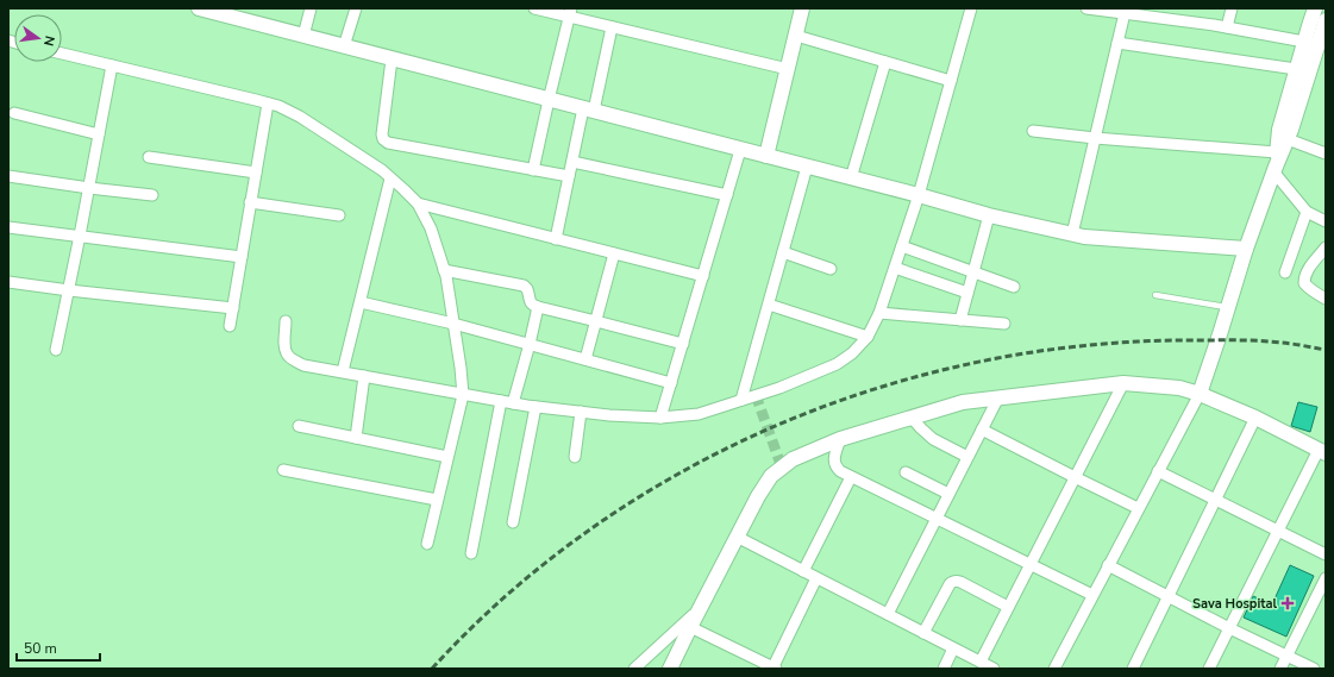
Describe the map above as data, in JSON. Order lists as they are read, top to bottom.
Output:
{
  "places": {
    "health": ["Sava Hospital"]
  },
  "scale_bar": "50 m",
  "north": "right"
}
